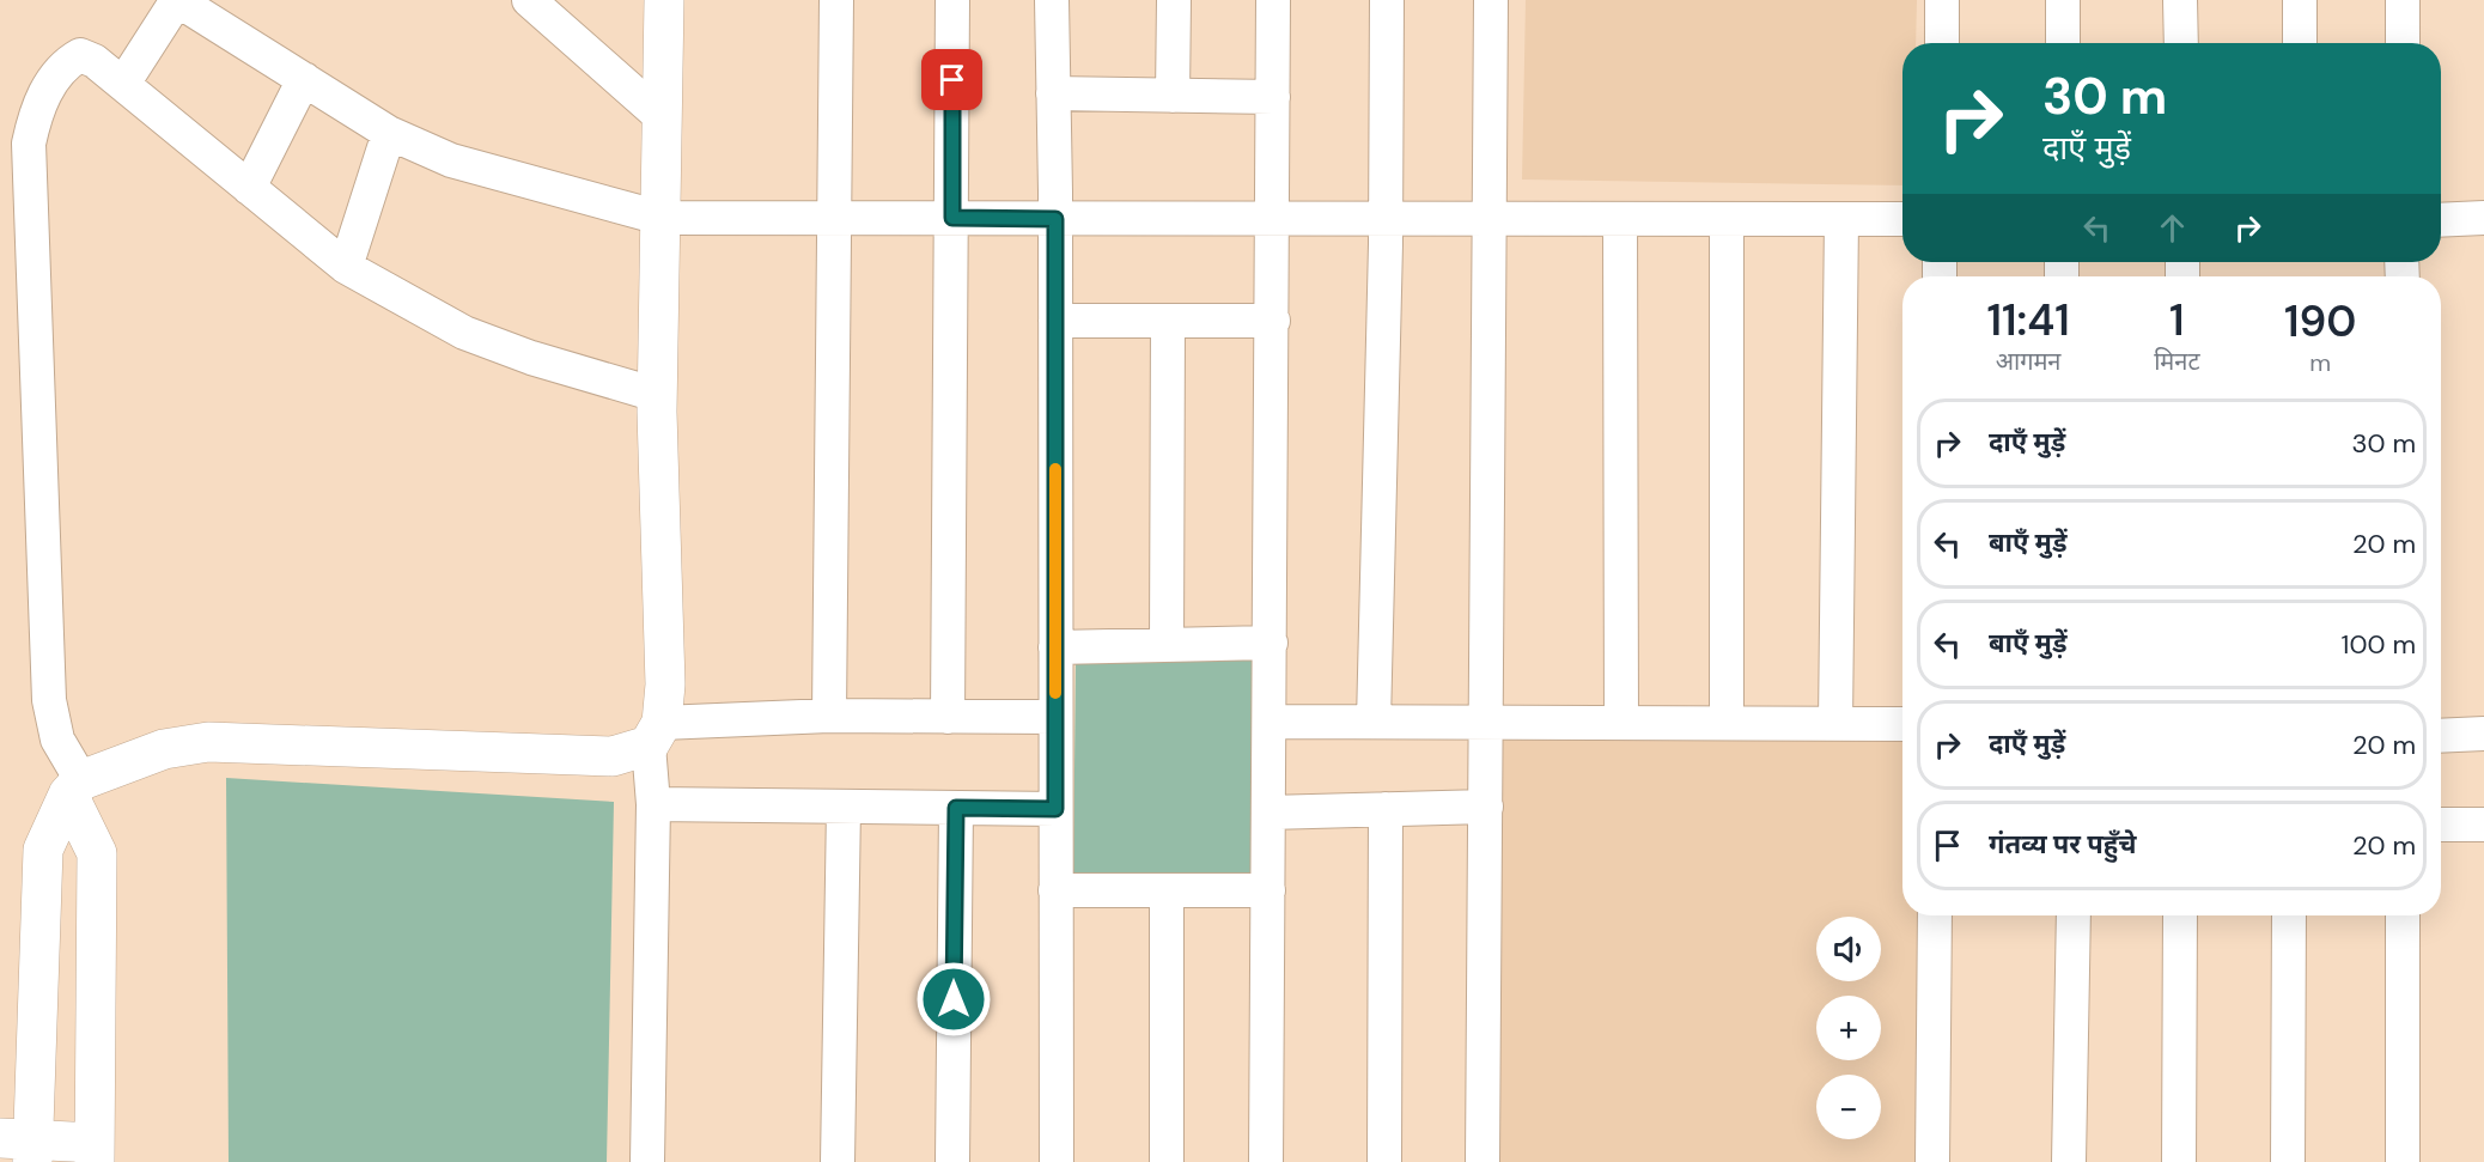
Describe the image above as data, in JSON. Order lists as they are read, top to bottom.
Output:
{
  "page": {
    "turn": ["30 m", "दाएँ मुड़ें"],
    "eta": [
      "11:41",
      "आगमन",
      "1",
      "मिनट",
      "190",
      "m"
    ],
    "list": [
      {
        "name": "दाएँ मुड़ें",
        "value": "30 m"
      },
      {
        "name": "बाएँ मुड़ें",
        "value": "20 m"
      },
      {
        "name": "बाएँ मुड़ें",
        "value": "100 m"
      },
      {
        "name": "दाएँ मुड़ें",
        "value": "20 m"
      },
      {
        "name": "गंतव्य पर पहुँचे",
        "value": "20 m"
      }
    ],
    "map_buttons": ["+", "−"]
  }
}
